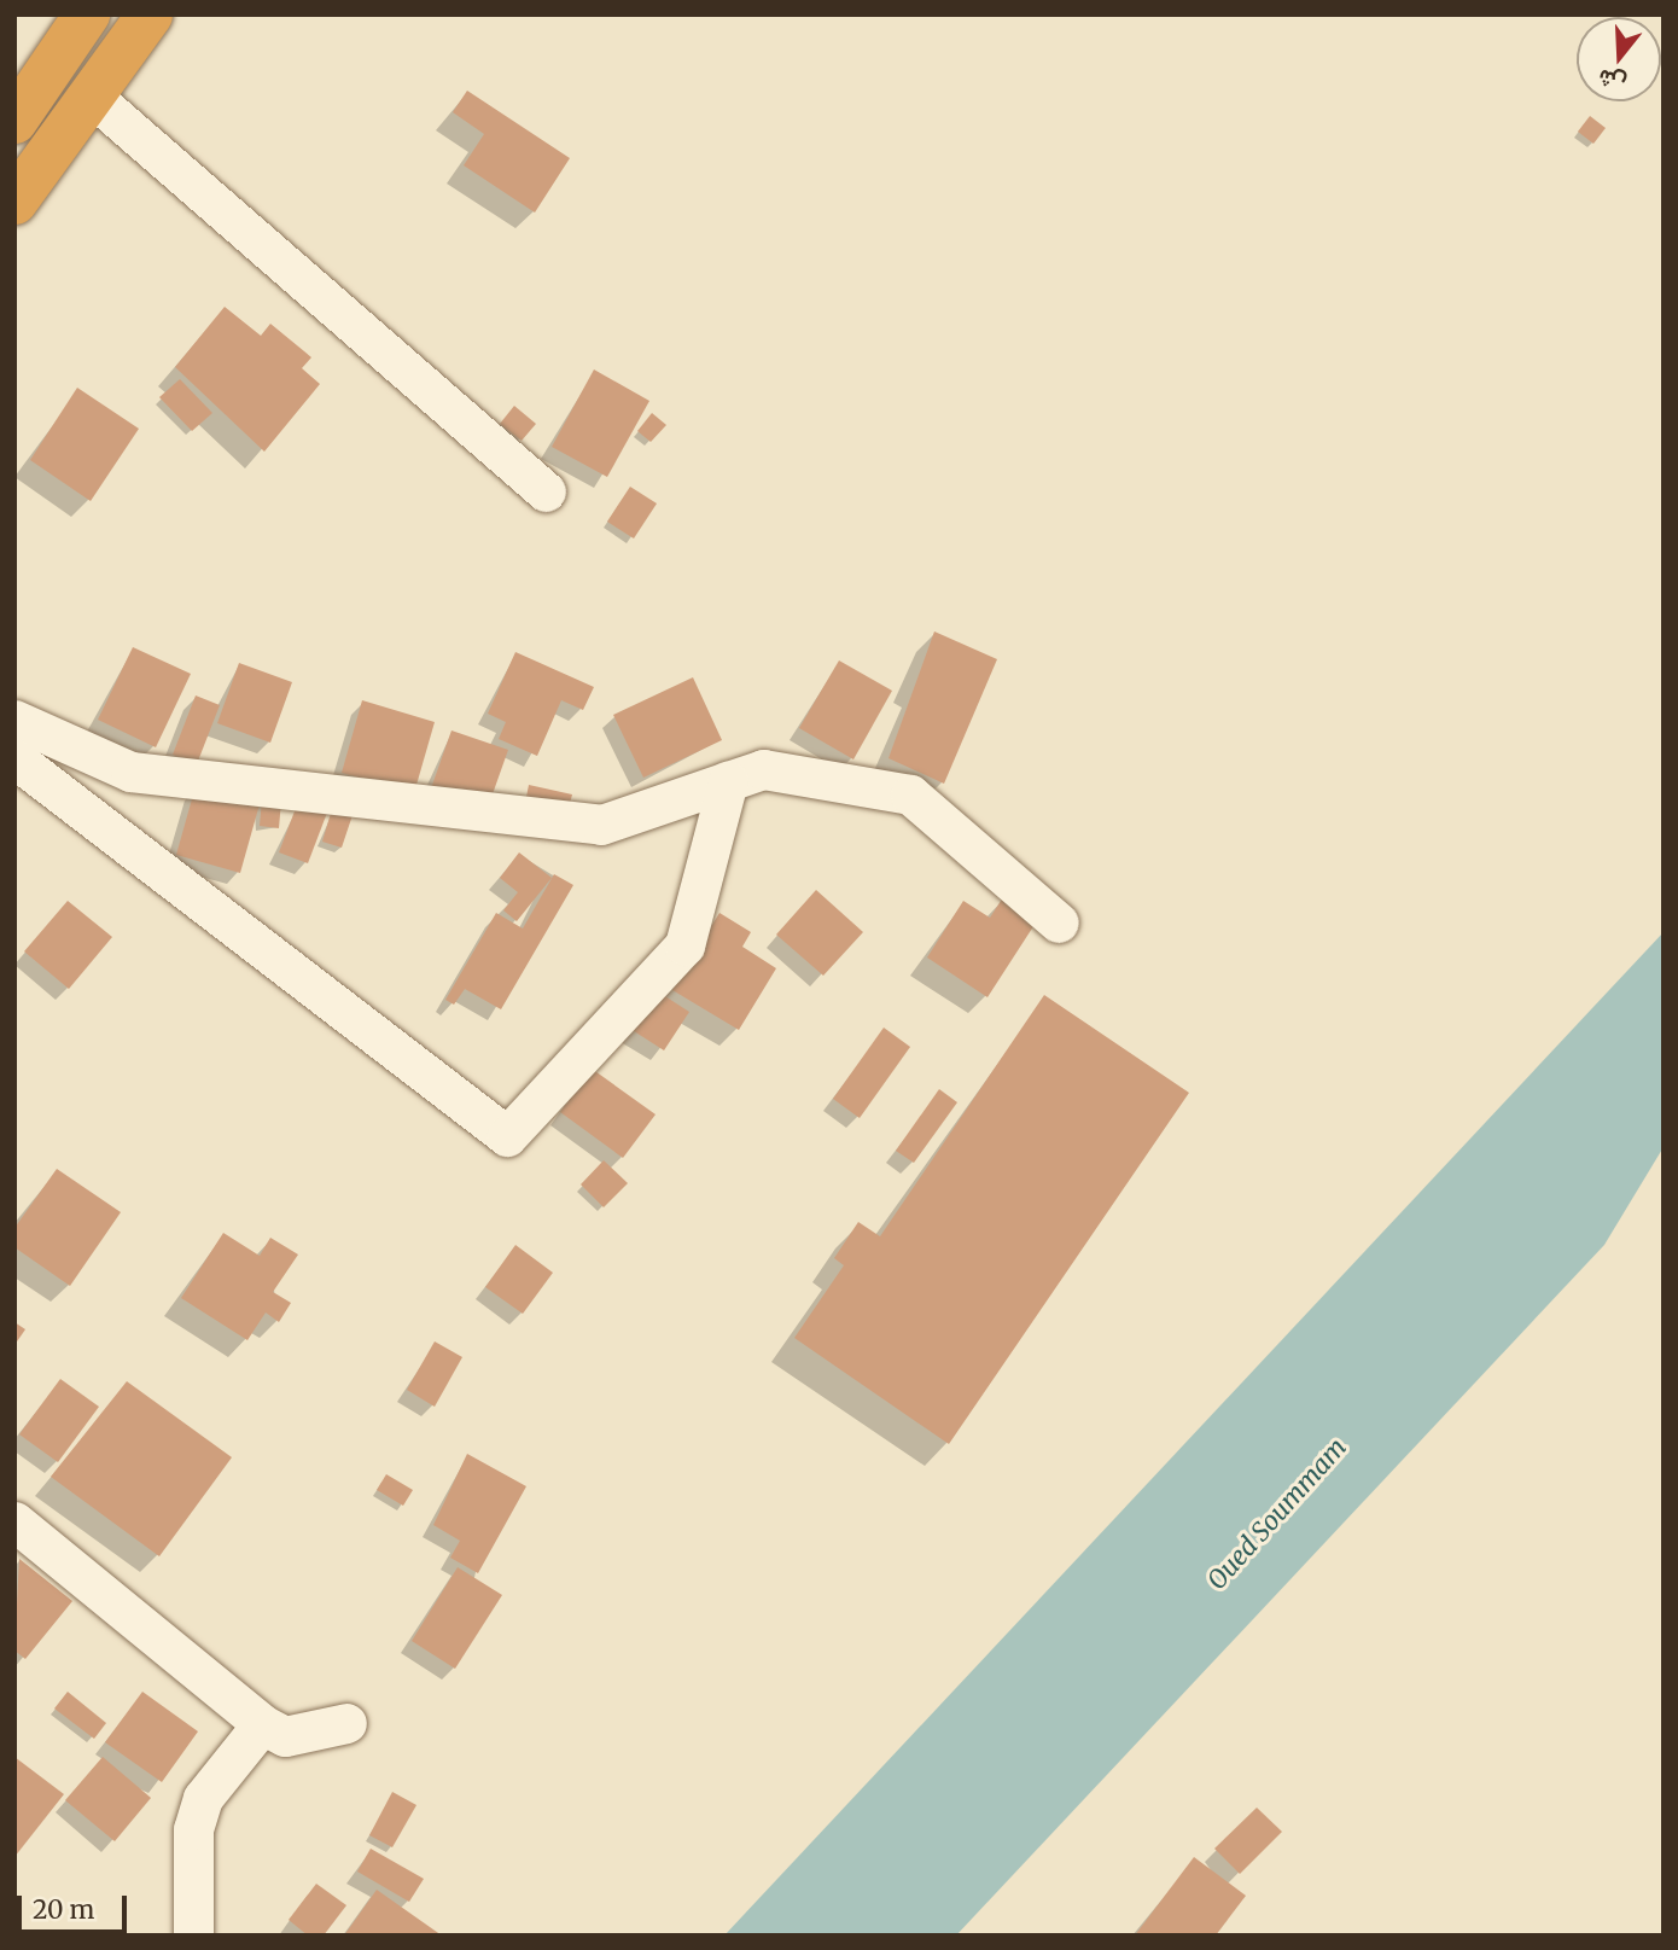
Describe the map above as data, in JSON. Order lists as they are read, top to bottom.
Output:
{
  "water": ["Oued Soummam"],
  "scale_bar": "20 m",
  "north": "bottom"
}
